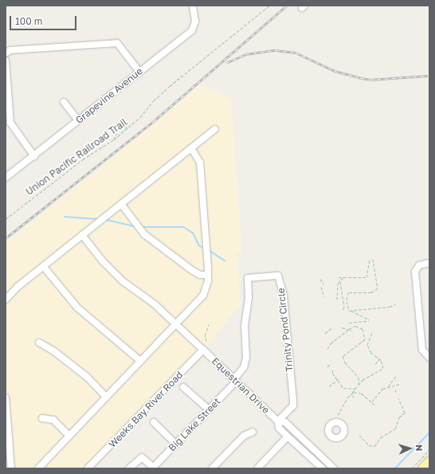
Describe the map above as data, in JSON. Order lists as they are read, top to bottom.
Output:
{
  "streets": {
    "street": [
      "Grapevine Avenue",
      "Trinity Pond Circle",
      "Equestrian Drive",
      "Weeks Bay River Road",
      "Big Lake Street"
    ],
    "path": ["Union Pacific Railroad Trail"]
  },
  "crossings": [
    ["Trinity Pond Circle", "Equestrian Drive"],
    ["Trinity Pond Circle", "Big Lake Street"],
    ["Equestrian Drive", "Weeks Bay River Road"],
    ["Equestrian Drive", "Big Lake Street"]
  ],
  "scale_bar": "100 m",
  "north": "right"
}
